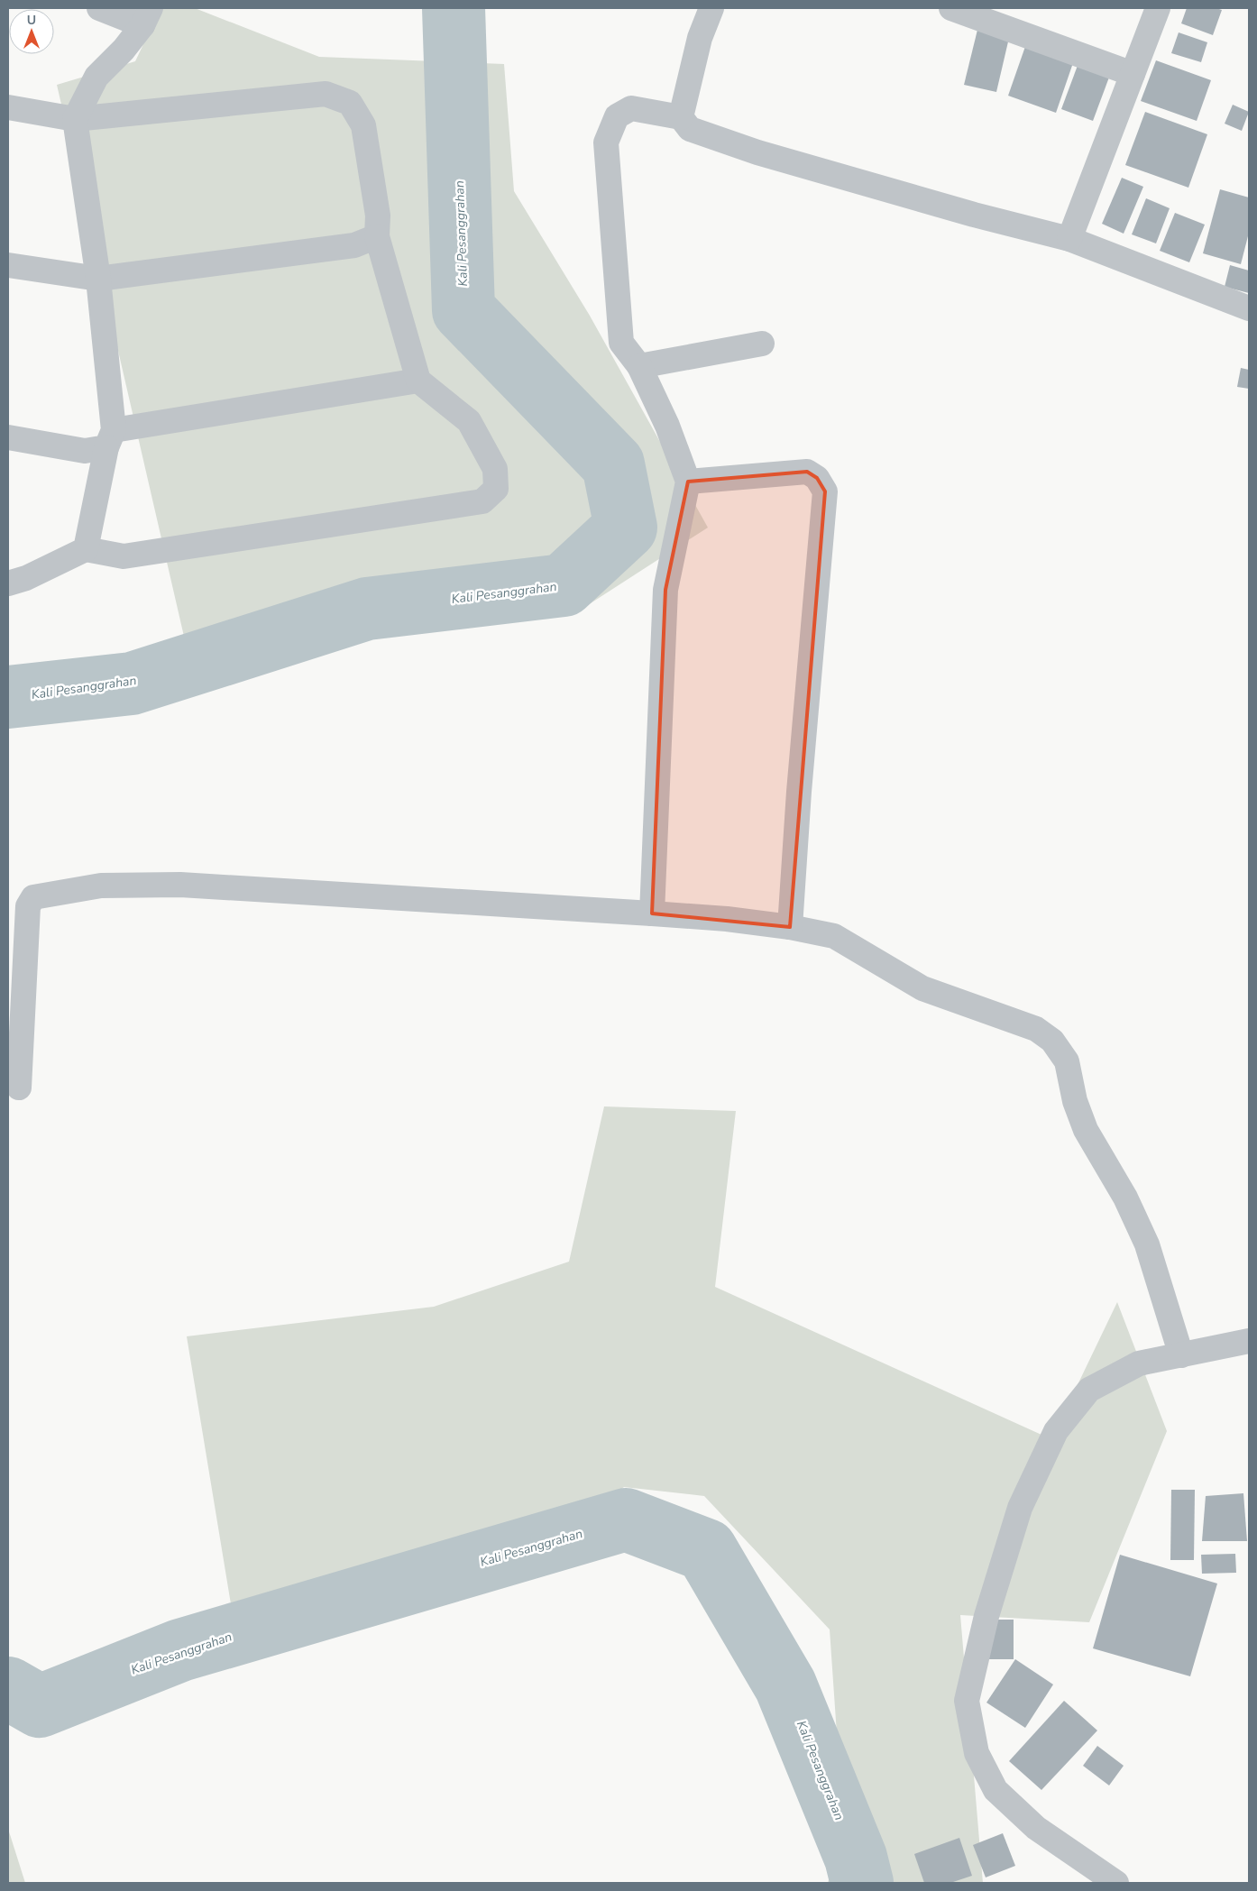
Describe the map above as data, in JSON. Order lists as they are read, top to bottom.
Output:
{
  "water": ["Kali Pesanggrahan"],
  "north": "top"
}
